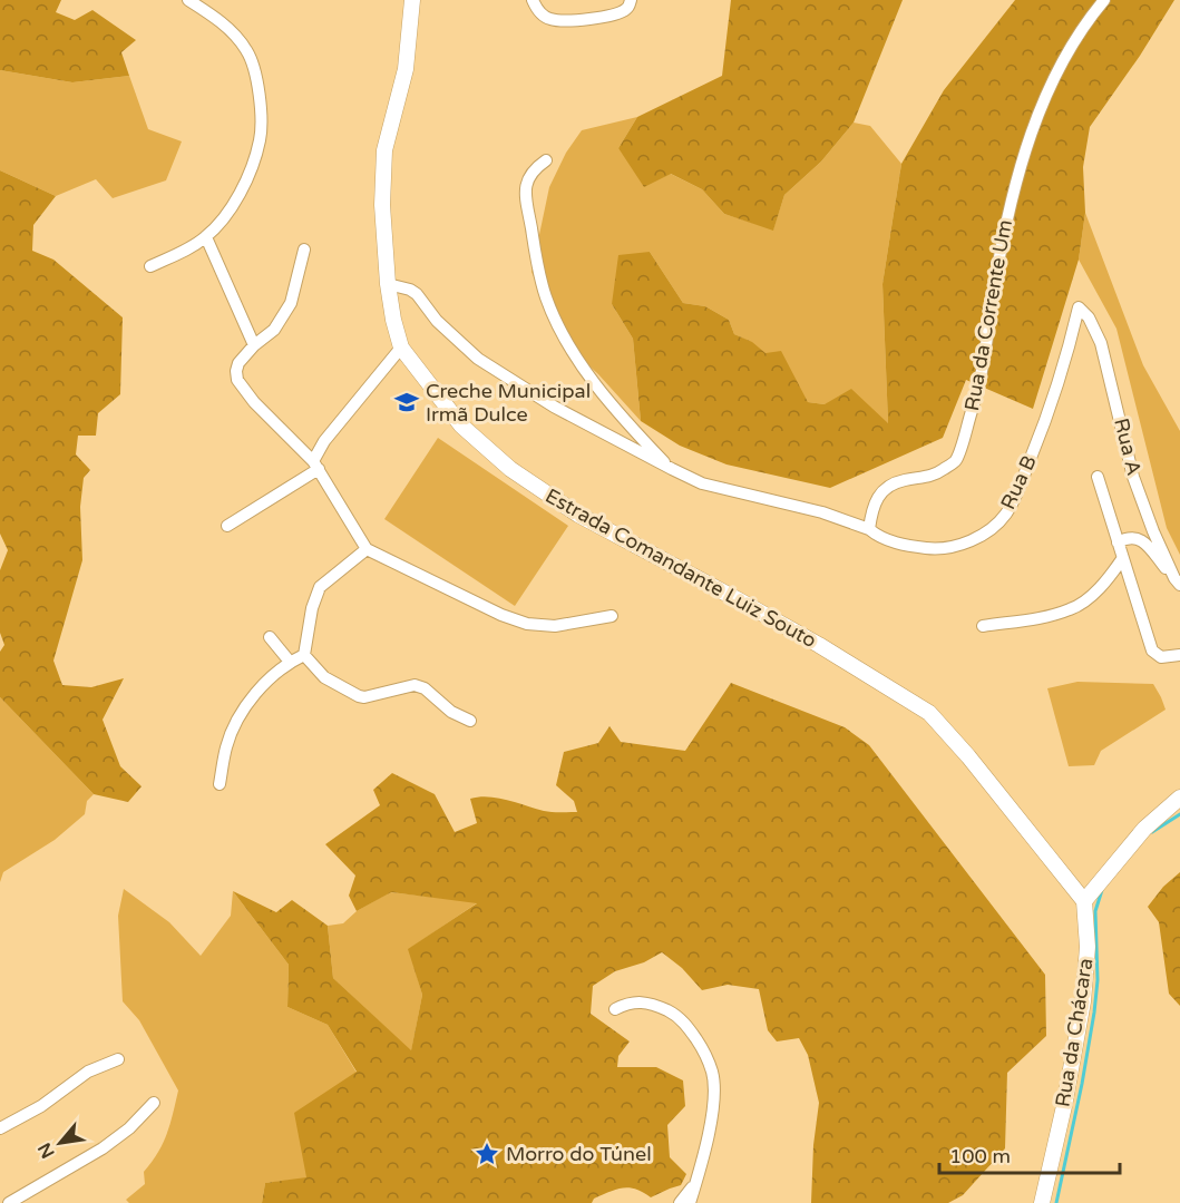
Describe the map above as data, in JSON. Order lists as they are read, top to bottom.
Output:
{
  "streets": {
    "street": [
      "Rua da Corrente Um",
      "Rua A",
      "Rua B",
      "Estrada Comandante Luiz Souto",
      "Rua da Chácara"
    ]
  },
  "crossings": [
    ["Rua da Corrente Um", "Rua B"],
    ["Rua A", "Rua B"],
    ["Estrada Comandante Luiz Souto", "Rua da Chácara"]
  ],
  "places": {
    "school or university": ["Creche Municipal Irmã Dulce"],
    "place": ["Morro do Túnel"]
  },
  "scale_bar": "100 m",
  "north": "bottom left"
}
